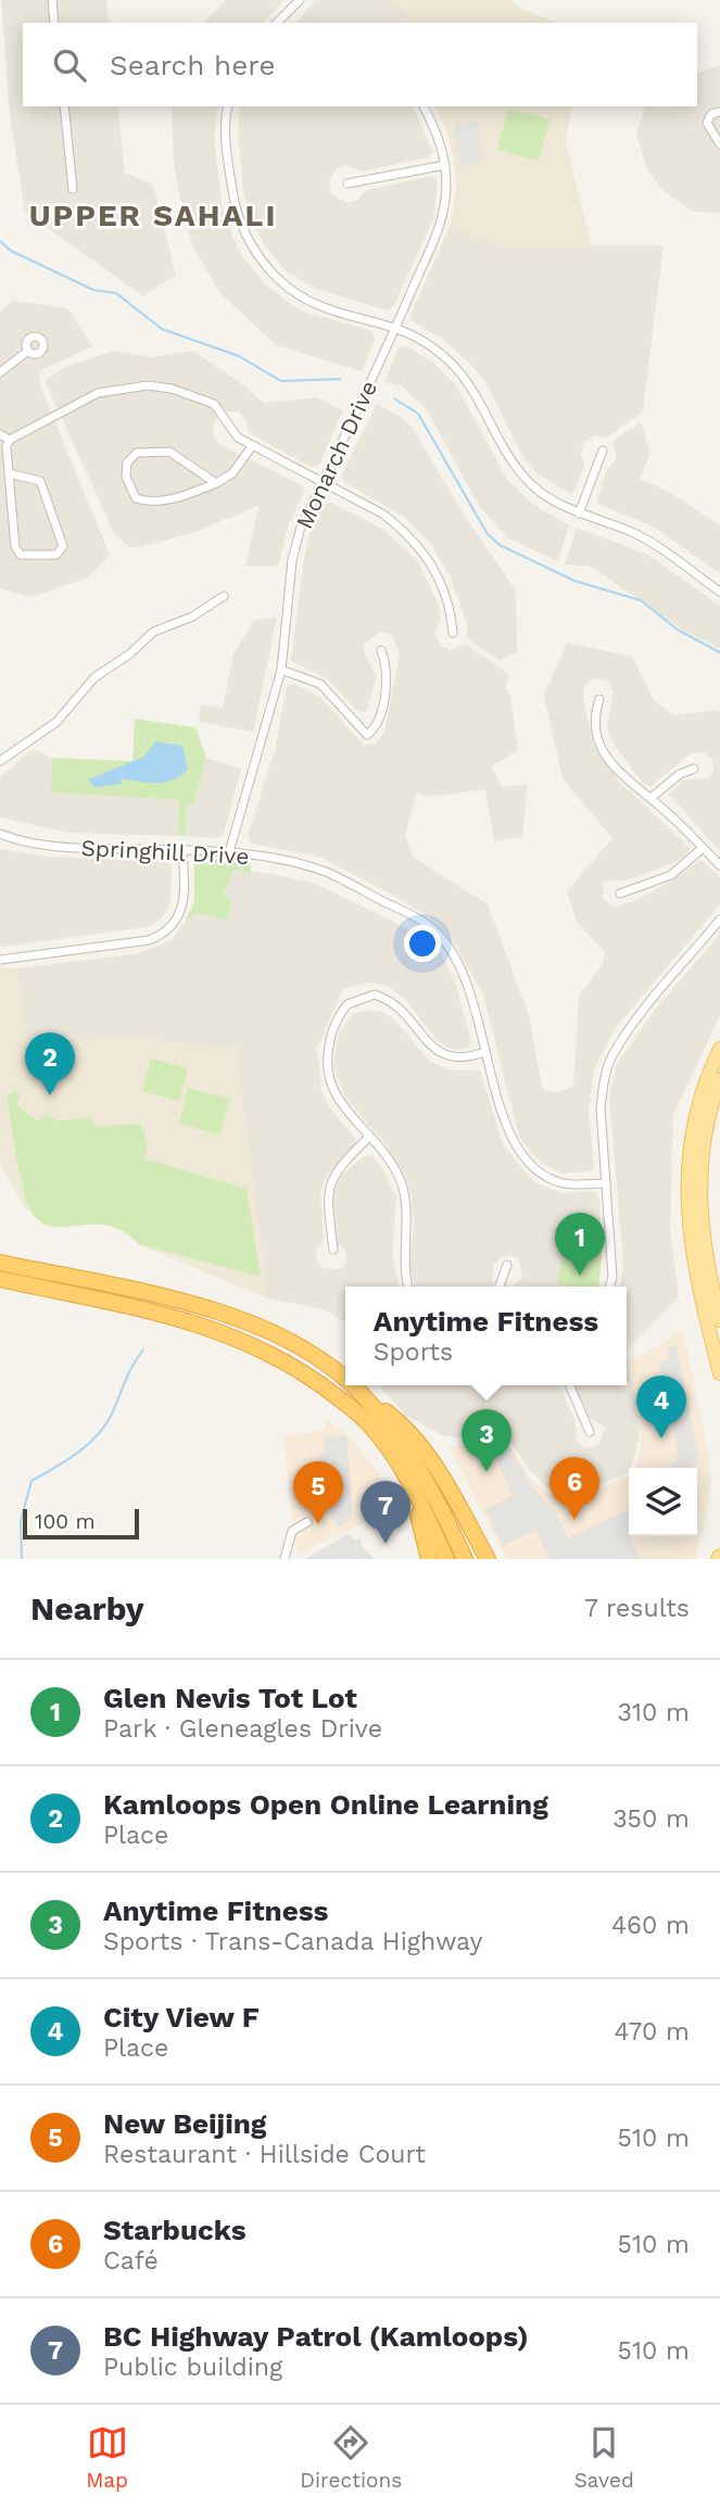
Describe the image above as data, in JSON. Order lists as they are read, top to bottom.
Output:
{
  "streets": {
    "street": ["Monarch Drive", "Springhill Drive"]
  },
  "crossings": [
    ["Monarch Drive", "Springhill Drive"]
  ],
  "districts": ["UPPER SAHALI"],
  "scale_bar": "100 m",
  "page": {
    "search": "Search here",
    "pins": [
      "2",
      "1",
      "4",
      "3",
      "6",
      "5",
      "7"
    ],
    "popup": ["Anytime Fitness", "Sports"],
    "scale": "100 m",
    "heading": ["Nearby", "7 results"],
    "list": [
      {
        "mark": "1",
        "name": "Glen Nevis Tot Lot",
        "note": "Park · Gleneagles Drive",
        "value": "310 m"
      },
      {
        "mark": "2",
        "name": "Kamloops Open Online Learning",
        "note": "Place",
        "value": "350 m"
      },
      {
        "mark": "3",
        "name": "Anytime Fitness",
        "note": "Sports · Trans-Canada Highway",
        "value": "460 m"
      },
      {
        "mark": "4",
        "name": "City View F",
        "note": "Place",
        "value": "470 m"
      },
      {
        "mark": "5",
        "name": "New Beijing",
        "note": "Restaurant · Hillside Court",
        "value": "510 m"
      },
      {
        "mark": "6",
        "name": "Starbucks",
        "note": "Café",
        "value": "510 m"
      },
      {
        "mark": "7",
        "name": "BC Highway Patrol (Kamloops)",
        "note": "Public building",
        "value": "510 m"
      }
    ],
    "nav": ["Map", "Directions", "Saved"]
  }
}
